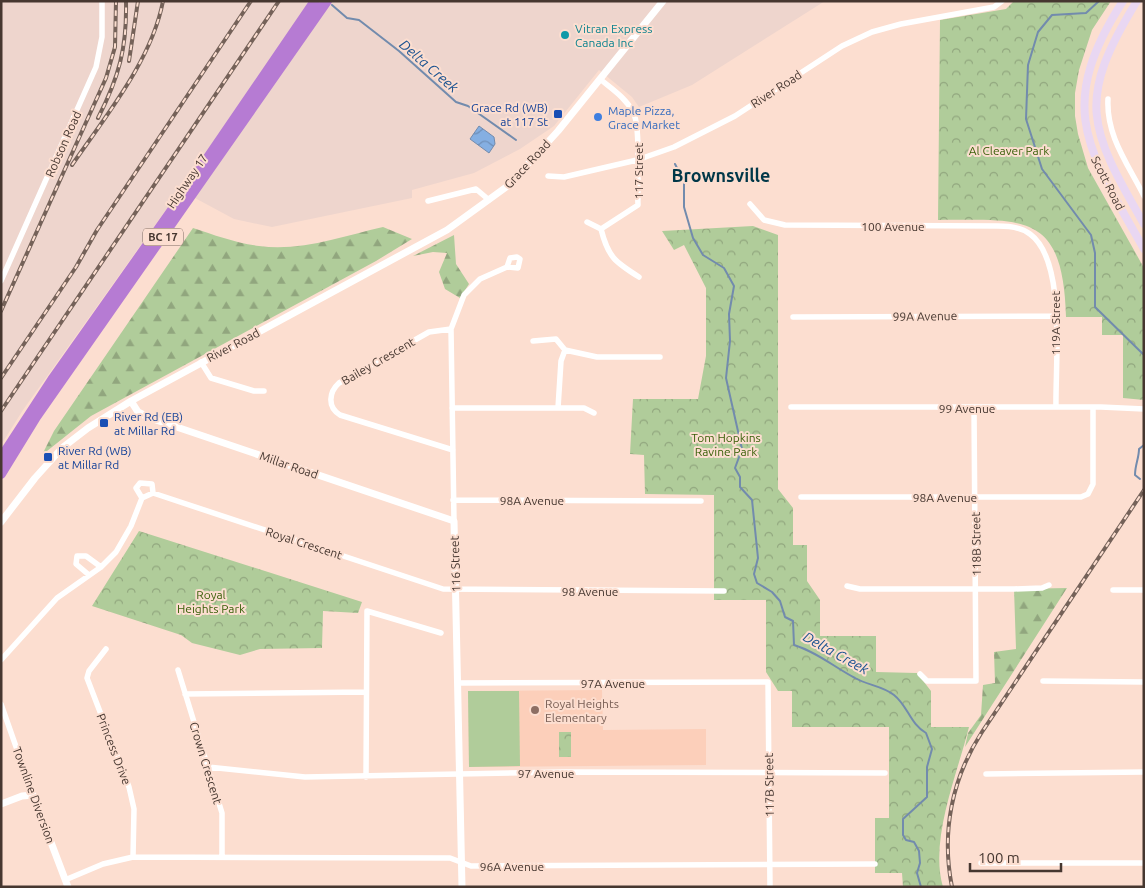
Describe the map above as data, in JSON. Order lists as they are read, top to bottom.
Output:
{
  "streets": {
    "highway": ["Highway 17", "BC 17"],
    "main road": ["Scott Road"],
    "street": [
      "River Road",
      "Robson Road",
      "Grace Road",
      "117 Street",
      "100 Avenue",
      "99A Avenue",
      "119A Street",
      "Bailey Crescent",
      "99 Avenue",
      "Millar Road",
      "98A Avenue",
      "Royal Crescent",
      "118B Street",
      "116 Street",
      "98 Avenue",
      "97A Avenue",
      "Princess Drive",
      "Crown Crescent",
      "97 Avenue",
      "117B Street",
      "Townline Diversion",
      "96A Avenue"
    ]
  },
  "crossings": [
    ["River Road", "Grace Road"],
    ["River Road", "117 Street"],
    ["River Road", "Millar Road"],
    ["Grace Road", "117 Street"],
    ["100 Avenue", "119A Street"],
    ["99A Avenue", "119A Street"],
    ["119A Street", "99 Avenue"],
    ["Bailey Crescent", "116 Street"],
    ["99 Avenue", "98A Avenue"],
    ["99 Avenue", "118B Street"],
    ["Millar Road", "116 Street"],
    ["98A Avenue", "118B Street"],
    ["98A Avenue", "116 Street"],
    ["Royal Crescent", "116 Street"],
    ["Royal Crescent", "98 Avenue"],
    ["116 Street", "98 Avenue"],
    ["116 Street", "97A Avenue"],
    ["116 Street", "97 Avenue"],
    ["116 Street", "96A Avenue"],
    ["97A Avenue", "117B Street"],
    ["Princess Drive", "96A Avenue"],
    ["Crown Crescent", "97 Avenue"],
    ["Crown Crescent", "96A Avenue"],
    ["97 Avenue", "117B Street"],
    ["117B Street", "96A Avenue"],
    ["Townline Diversion", "96A Avenue"]
  ],
  "districts": ["Brownsville"],
  "water": ["Delta Creek"],
  "parks": ["Al Cleaver Park", "Tom Hopkins Ravine Park", "Royal Heights Park"],
  "places": {
    "other": ["Vitran Express Canada Inc", "Maple Pizza, Grace Market", "Royal Heights Elementary"],
    "transit": ["Grace Rd (WB) at 117 St", "River Rd (EB) at Millar Rd", "River Rd (WB) at Millar Rd"]
  },
  "scale_bar": "100 m"
}
